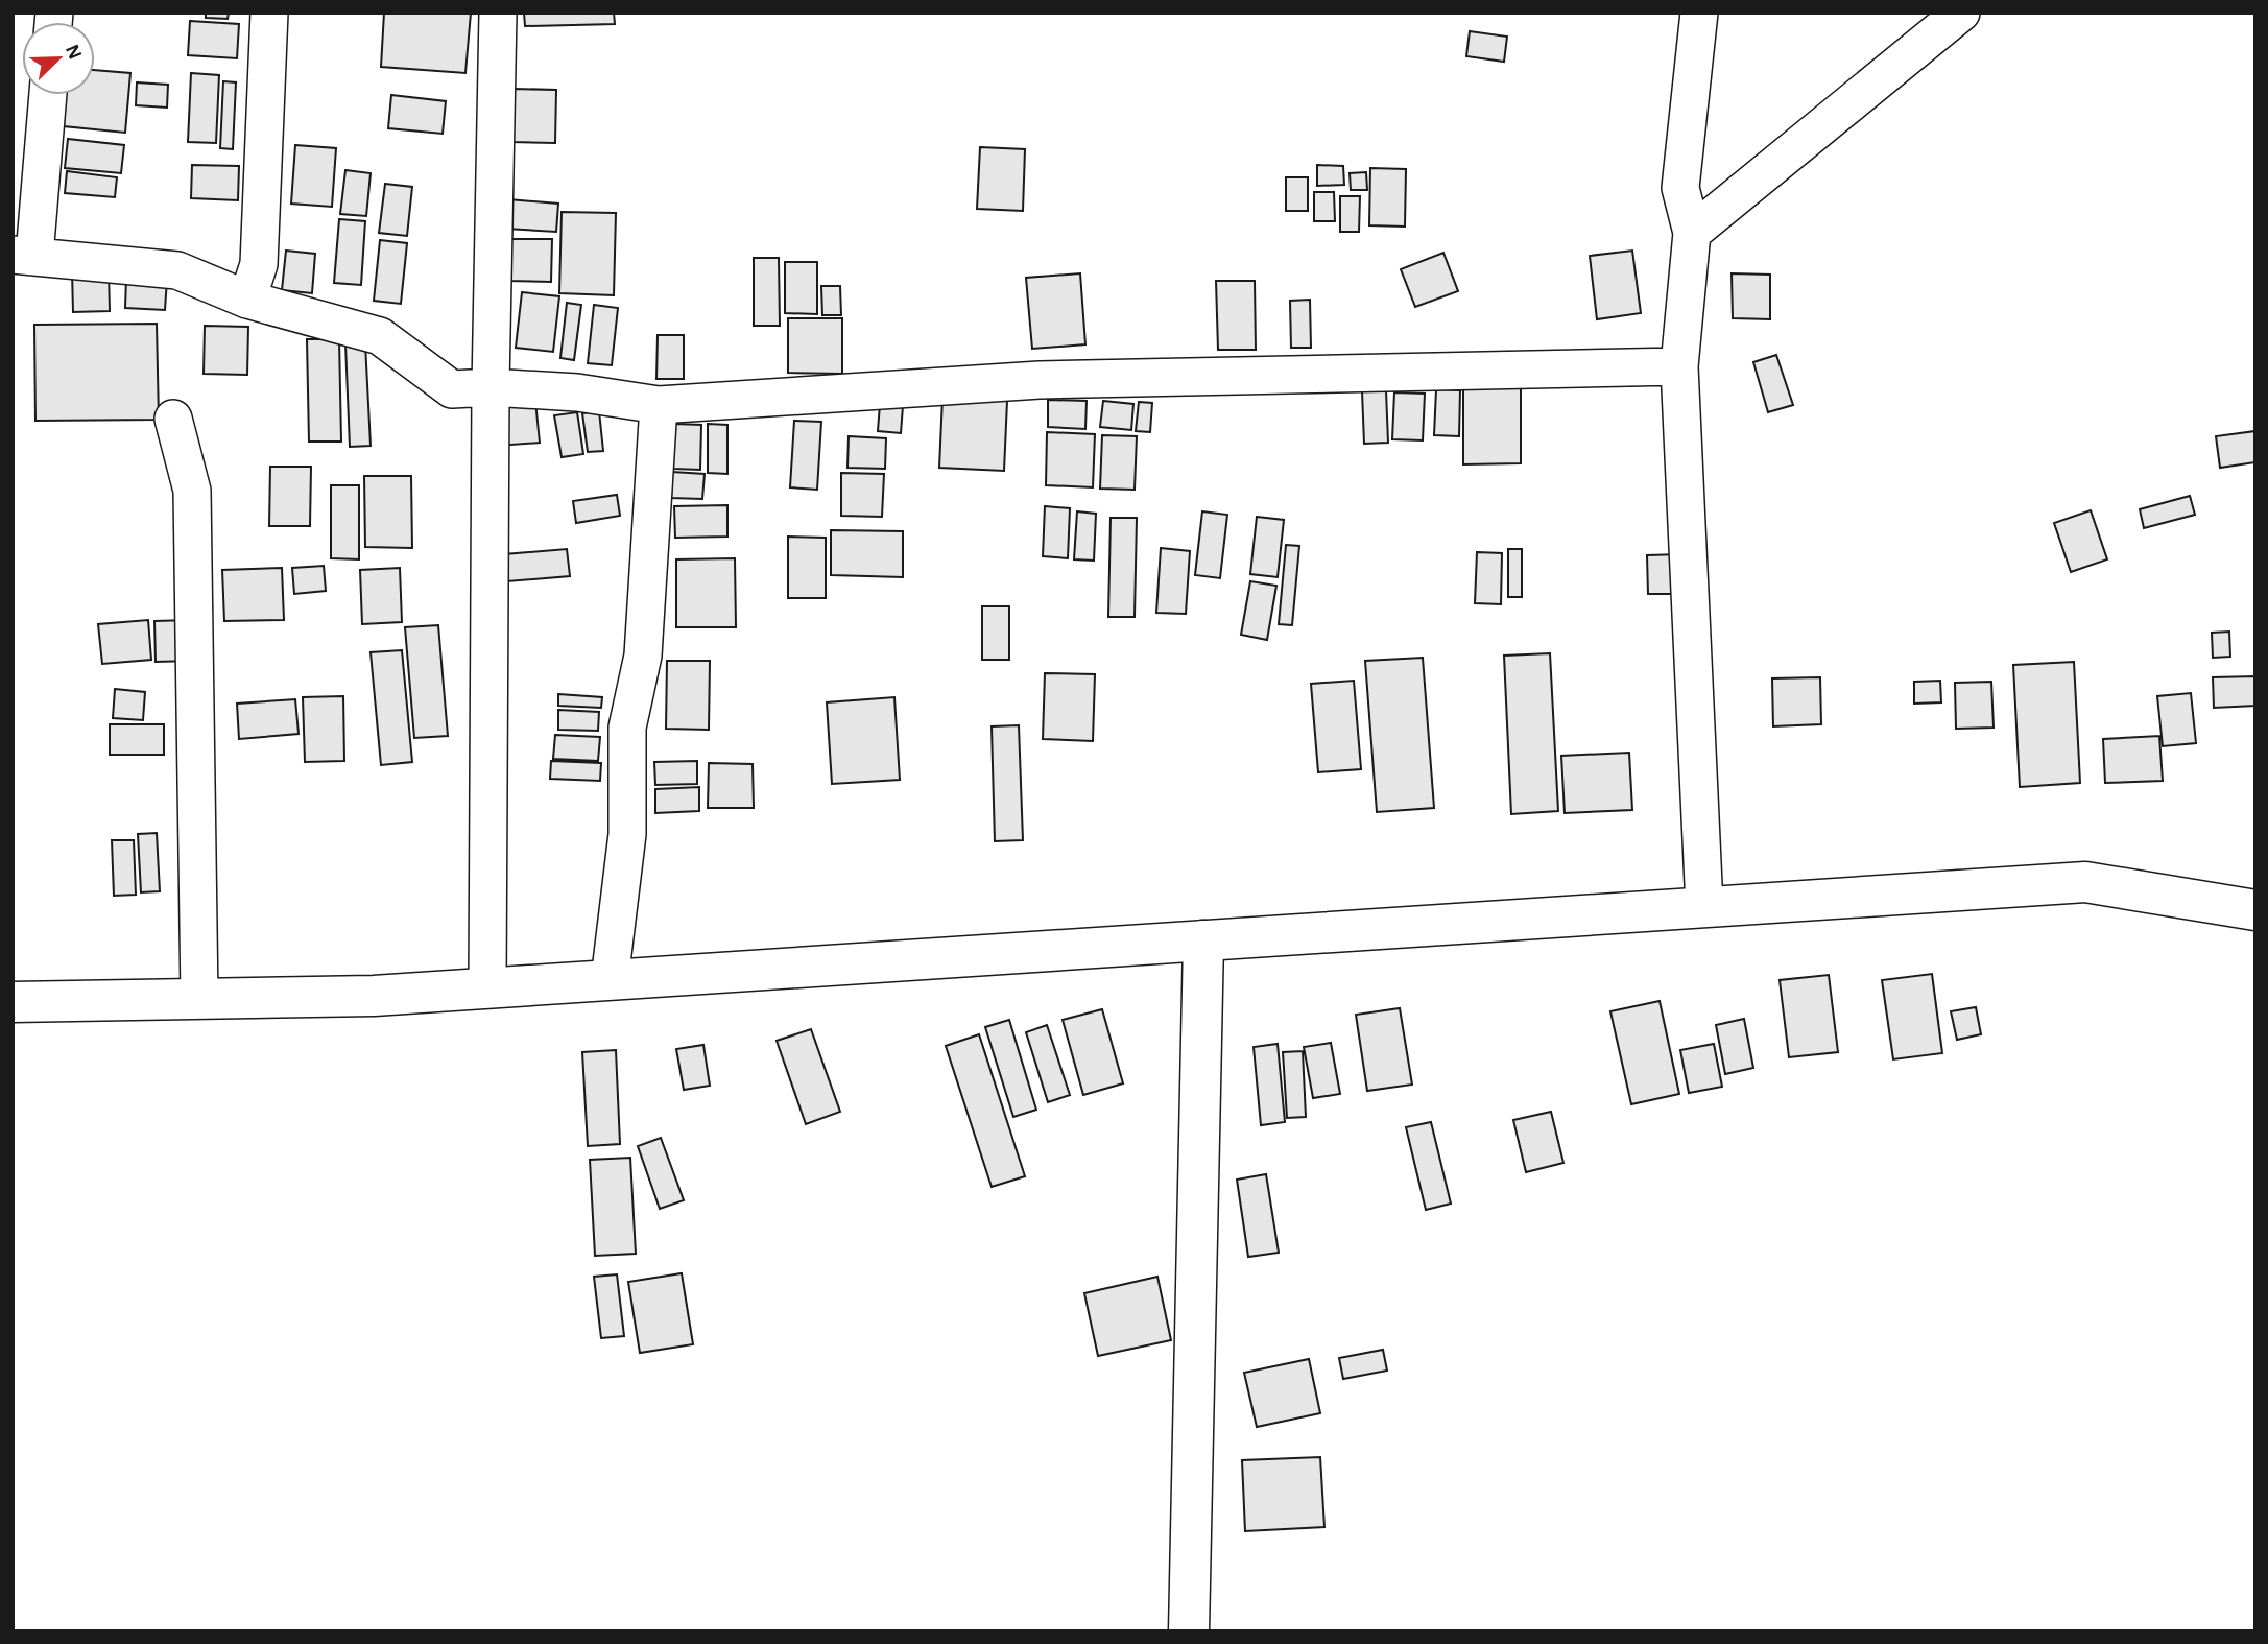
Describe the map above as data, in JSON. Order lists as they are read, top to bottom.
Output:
{
  "north": "top right"
}
